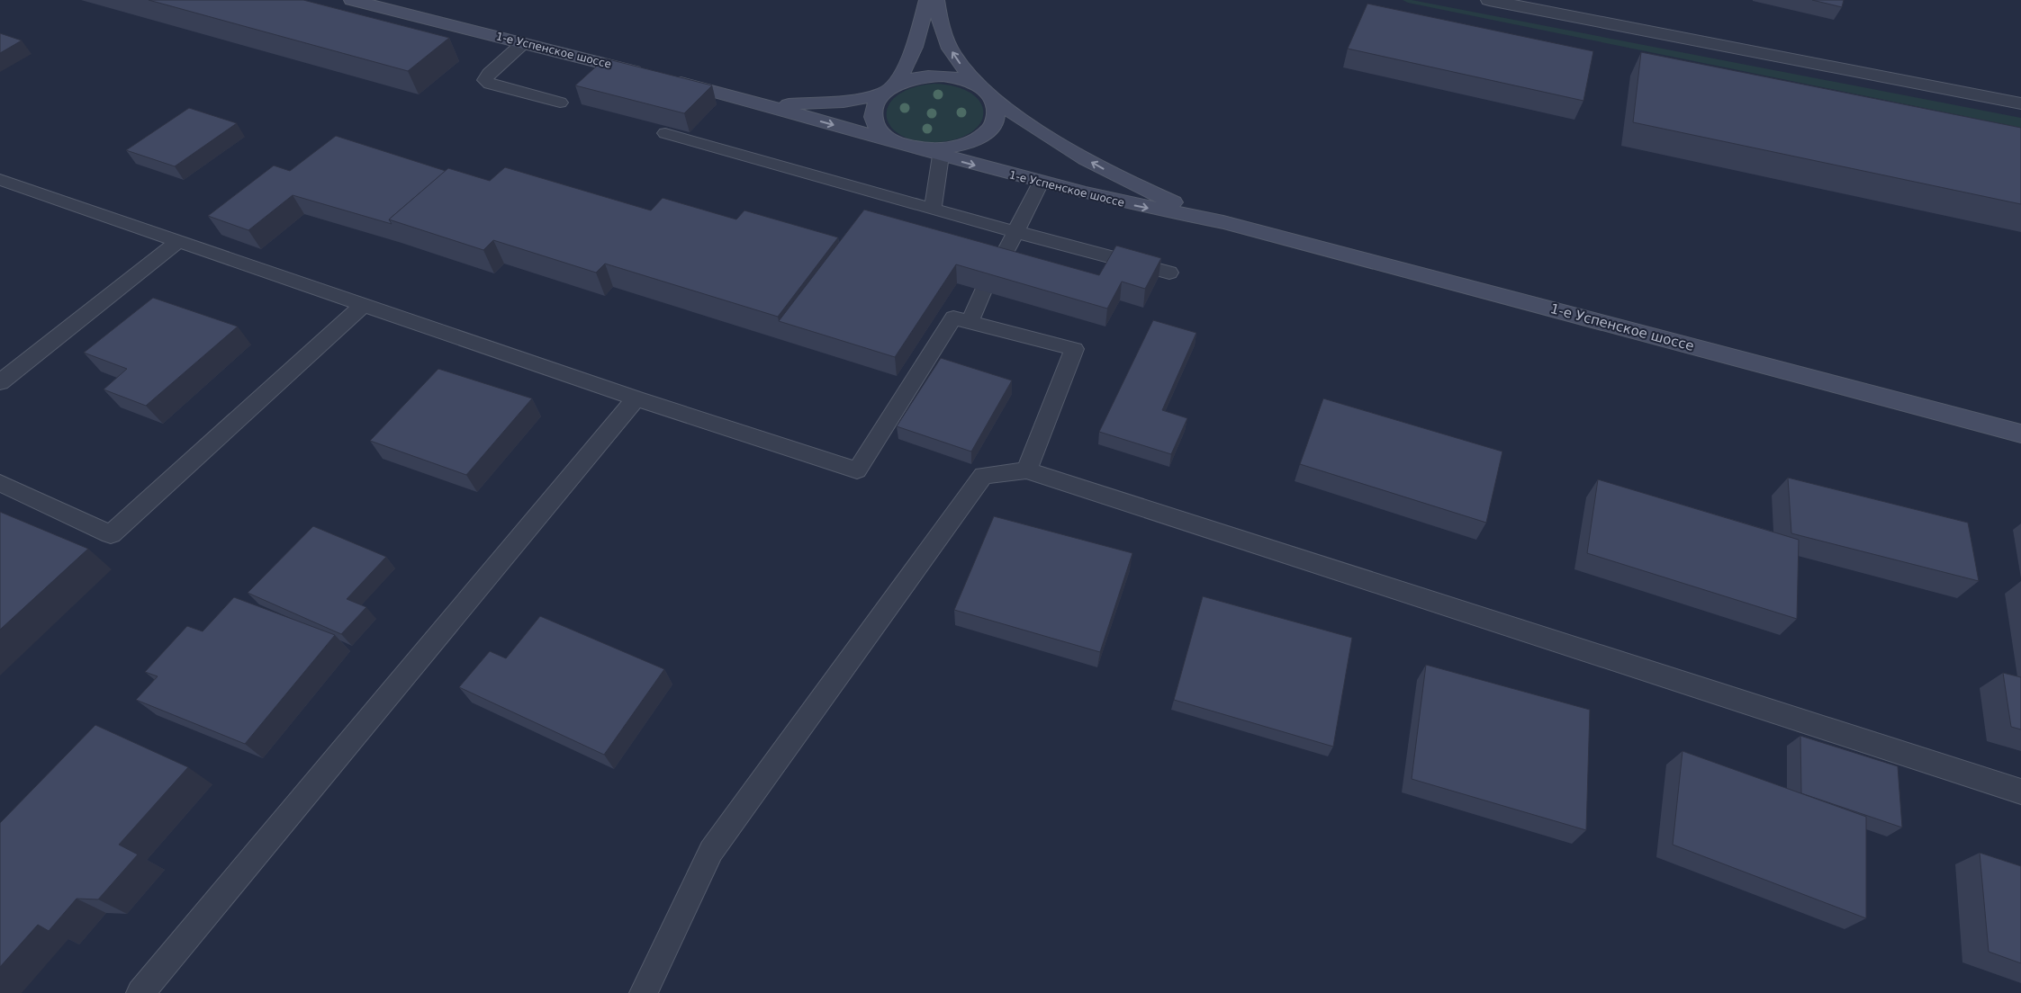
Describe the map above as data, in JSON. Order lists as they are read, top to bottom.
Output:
{
  "streets": {
    "main road": ["1-е Успенское шоссе"]
  }
}
